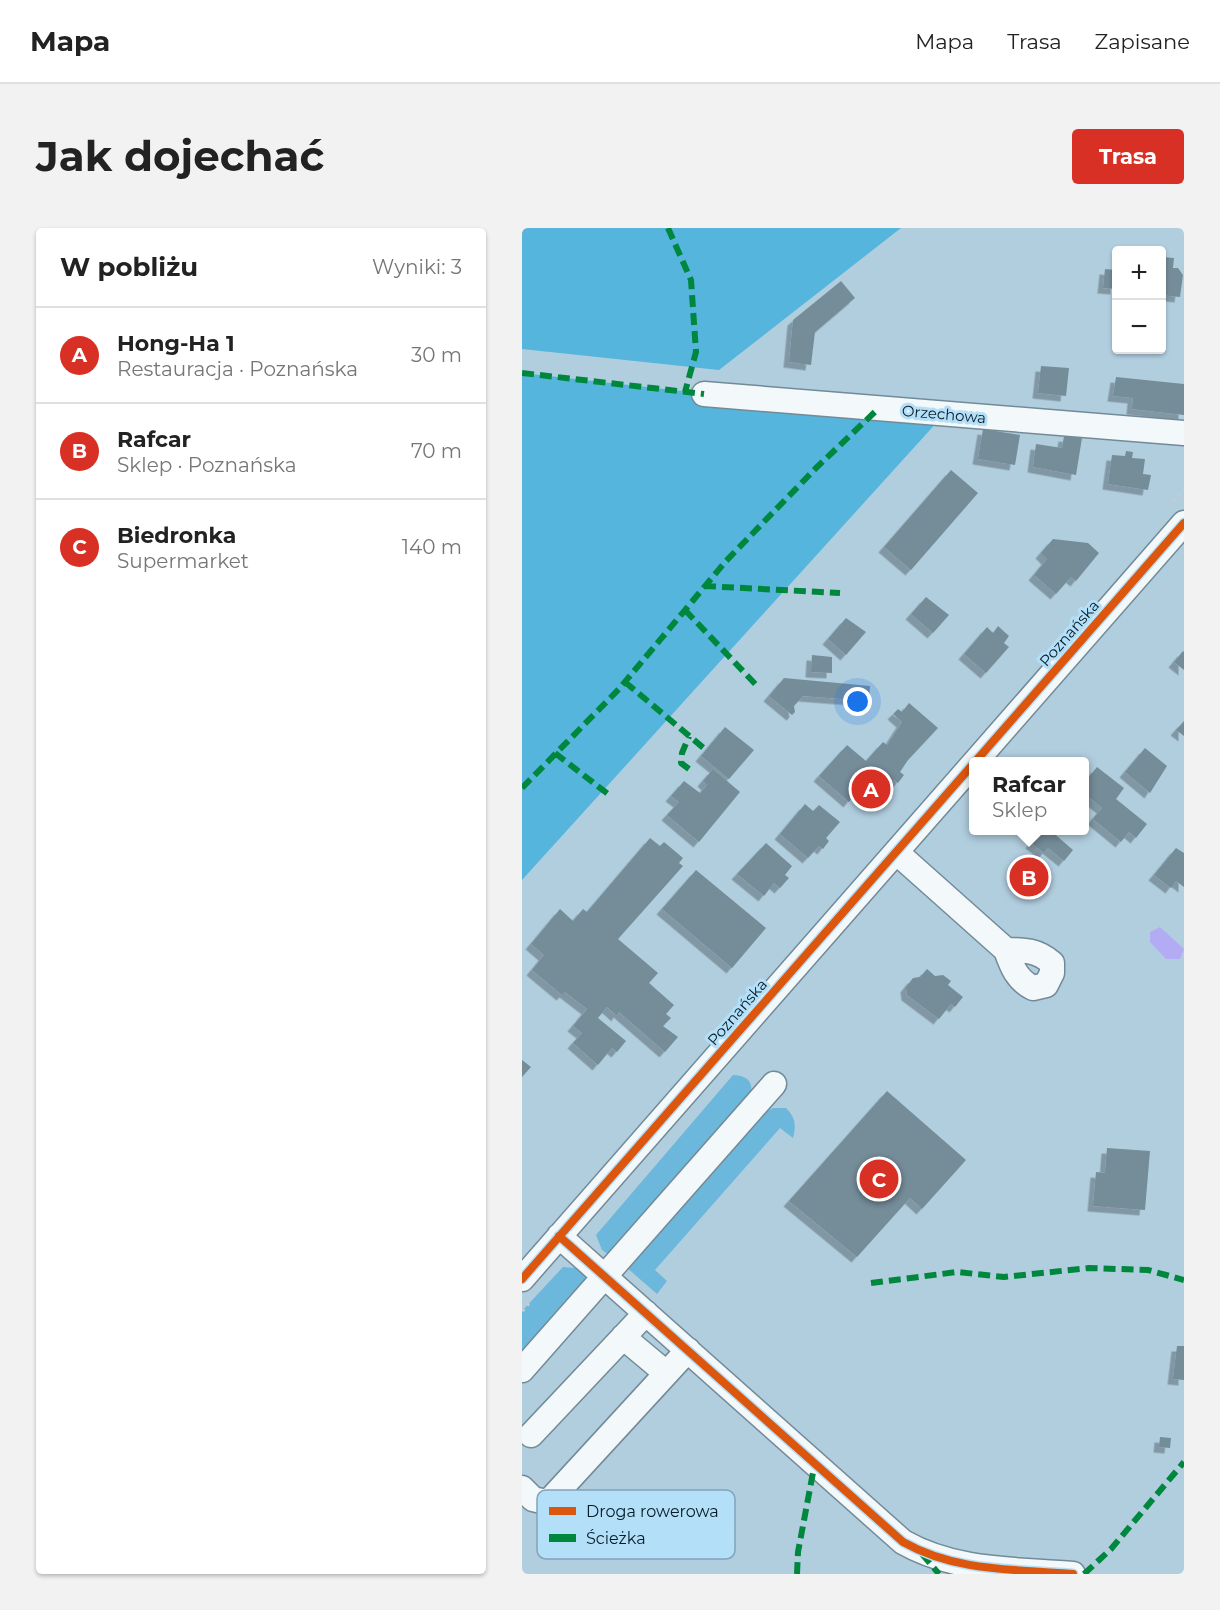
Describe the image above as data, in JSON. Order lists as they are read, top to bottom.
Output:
{
  "streets": {
    "street": ["Orzechowa", "Poznańska"]
  },
  "legend": ["Droga rowerowa", "Ścieżka"],
  "page": {
    "header": "Mapa",
    "nav": ["Mapa", "Trasa", "Zapisane"],
    "buttons": "Trasa",
    "title": "Jak dojechać",
    "heading": ["W pobliżu", "Wyniki: 3"],
    "map_buttons": ["+", "−"],
    "list": [
      {
        "mark": "A",
        "name": "Hong-Ha 1",
        "note": "Restauracja · Poznańska",
        "value": "30 m"
      },
      {
        "mark": "B",
        "name": "Rafcar",
        "note": "Sklep · Poznańska",
        "value": "70 m"
      },
      {
        "mark": "C",
        "name": "Biedronka",
        "note": "Supermarket",
        "value": "140 m"
      }
    ],
    "popup": ["Rafcar", "Sklep"],
    "pins": ["A", "B", "C"]
  }
}
